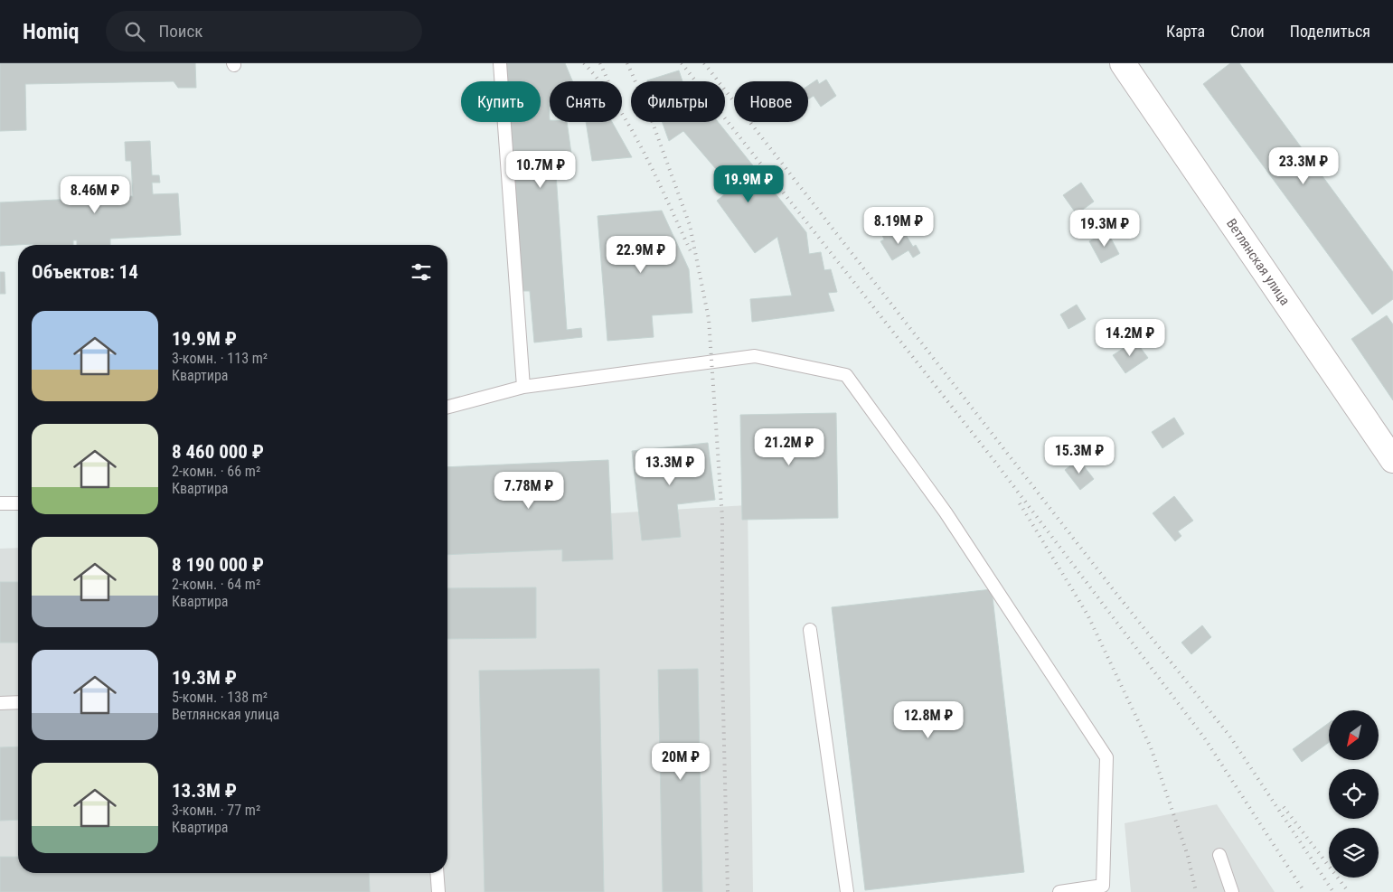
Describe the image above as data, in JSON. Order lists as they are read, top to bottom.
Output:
{
  "streets": {
    "street": ["Ветлянская улица"]
  },
  "north": "bottom left",
  "page": {
    "header": "Homiq",
    "search": "Поиск",
    "nav": ["Карта", "Слои", "Поделиться"],
    "chip": [
      "Купить",
      "Снять",
      "Фильтры",
      "Новое"
    ],
    "price": [
      "23.3M ₽",
      "10.7M ₽",
      "19.9M ₽",
      "8.46M ₽",
      "8.19M ₽",
      "19.3M ₽",
      "22.9M ₽",
      "14.2M ₽",
      "21.2M ₽",
      "15.3M ₽",
      "13.3M ₽",
      "7.78M ₽",
      "12.8M ₽",
      "20M ₽"
    ],
    "heading": "Объектов: 14",
    "list": [
      {
        "name": "19.9M ₽",
        "note": "3-комн. · 113 m² · Квартира"
      },
      {
        "name": "8 460 000 ₽",
        "note": "2-комн. · 66 m² · Квартира"
      },
      {
        "name": "8 190 000 ₽",
        "note": "2-комн. · 64 m² · Квартира"
      },
      {
        "name": "19.3M ₽",
        "note": "5-комн. · 138 m² · Ветлянская улица"
      },
      {
        "name": "13.3M ₽",
        "note": "3-комн. · 77 m² · Квартира"
      }
    ]
  }
}
